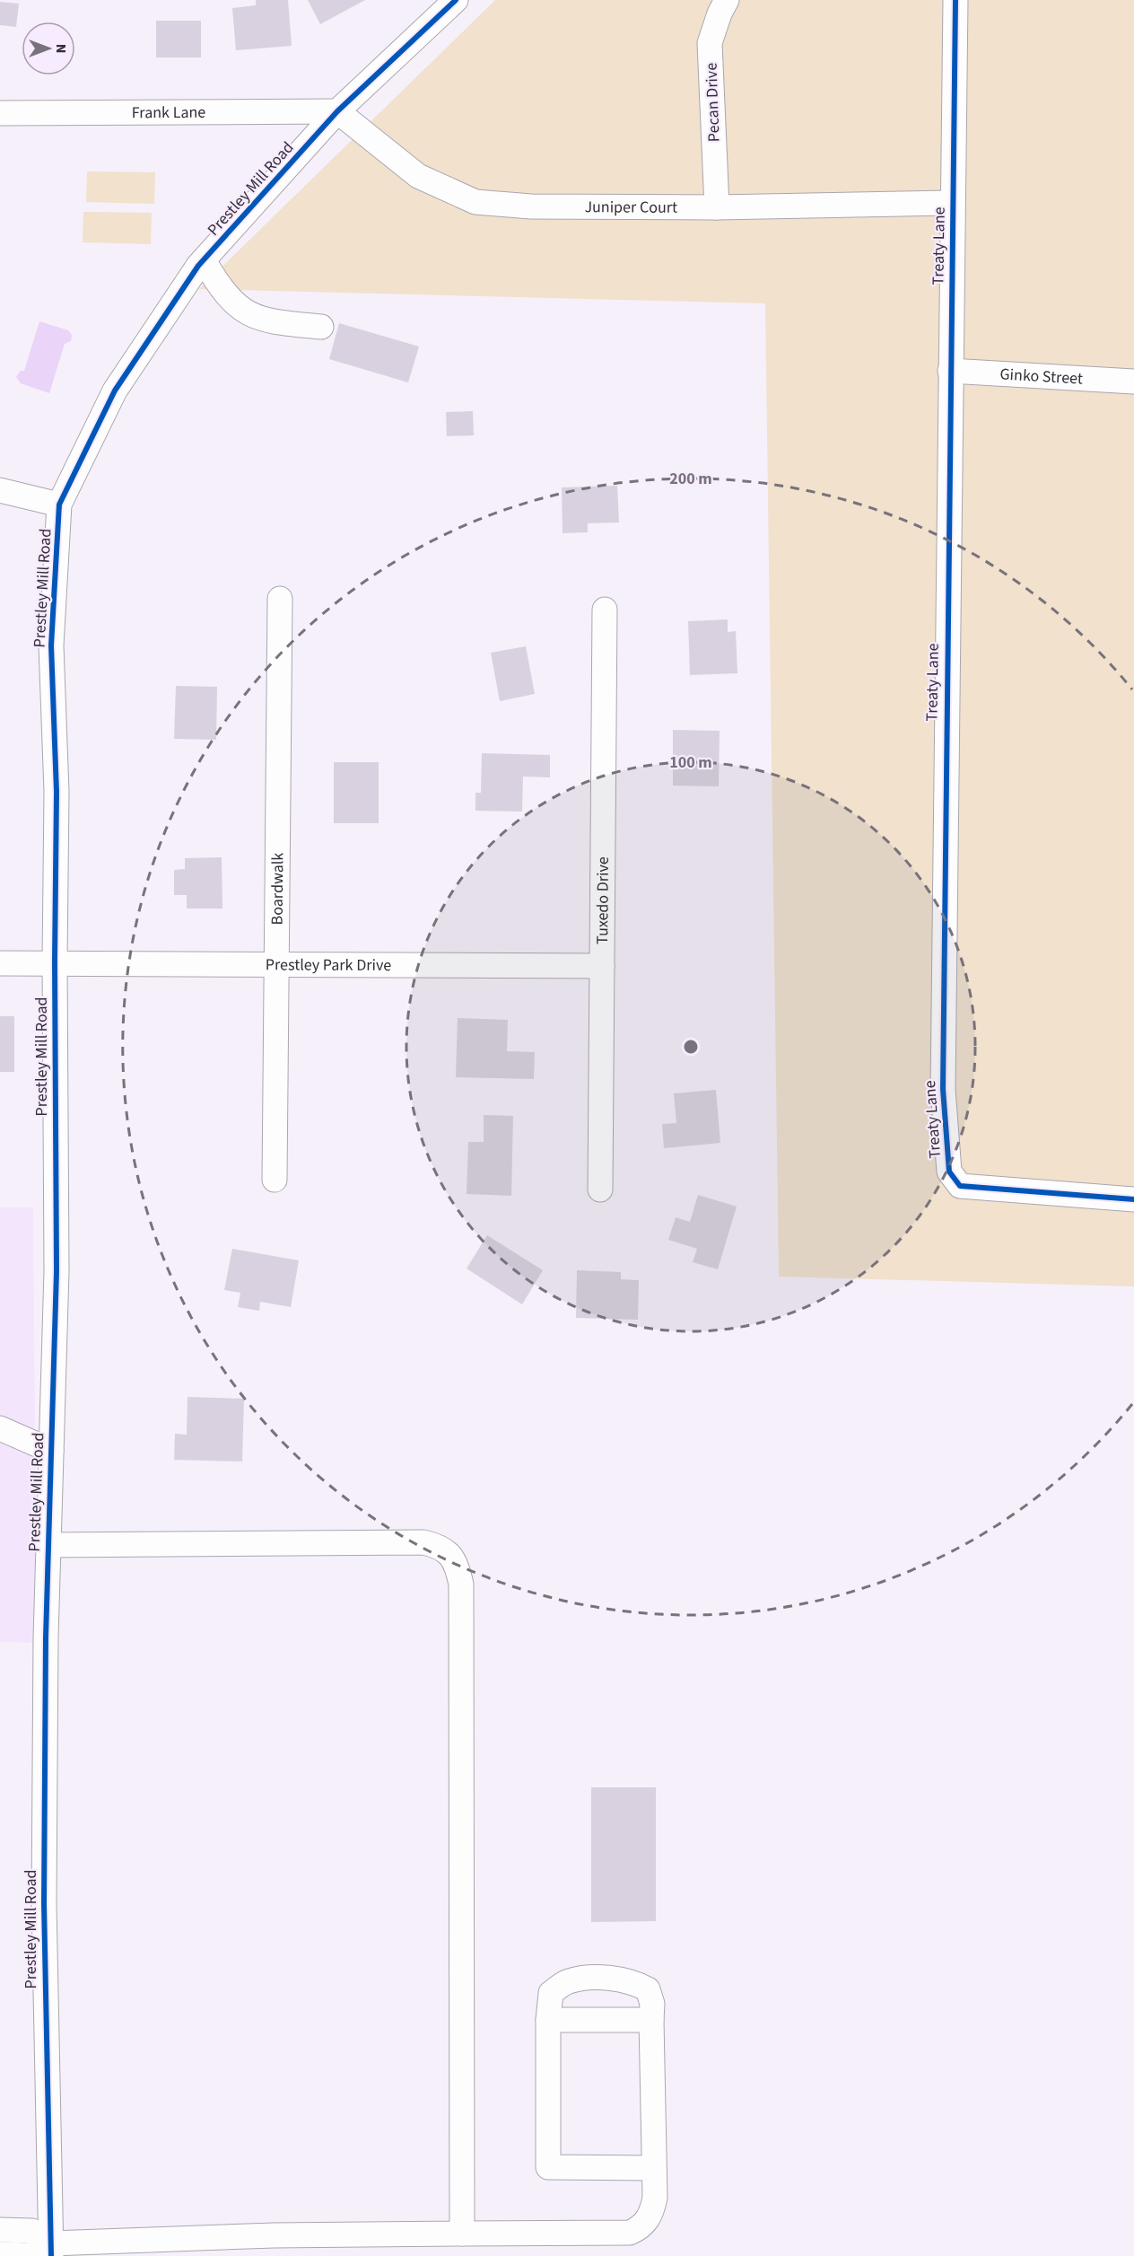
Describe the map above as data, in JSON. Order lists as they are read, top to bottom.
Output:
{
  "streets": {
    "street": [
      "Pecan Drive",
      "Frank Lane",
      "Prestley Mill Road",
      "Juniper Court",
      "Treaty Lane",
      "Ginko Street",
      "Boardwalk",
      "Tuxedo Drive",
      "Prestley Park Drive"
    ]
  },
  "crossings": [
    ["Pecan Drive", "Juniper Court"],
    ["Frank Lane", "Prestley Mill Road"],
    ["Frank Lane", "Juniper Court"],
    ["Prestley Mill Road", "Juniper Court"],
    ["Prestley Mill Road", "Prestley Park Drive"],
    ["Juniper Court", "Treaty Lane"],
    ["Treaty Lane", "Ginko Street"],
    ["Boardwalk", "Prestley Park Drive"],
    ["Tuxedo Drive", "Prestley Park Drive"]
  ],
  "north": "right",
  "rings": ["200 m", "100 m"]
}
